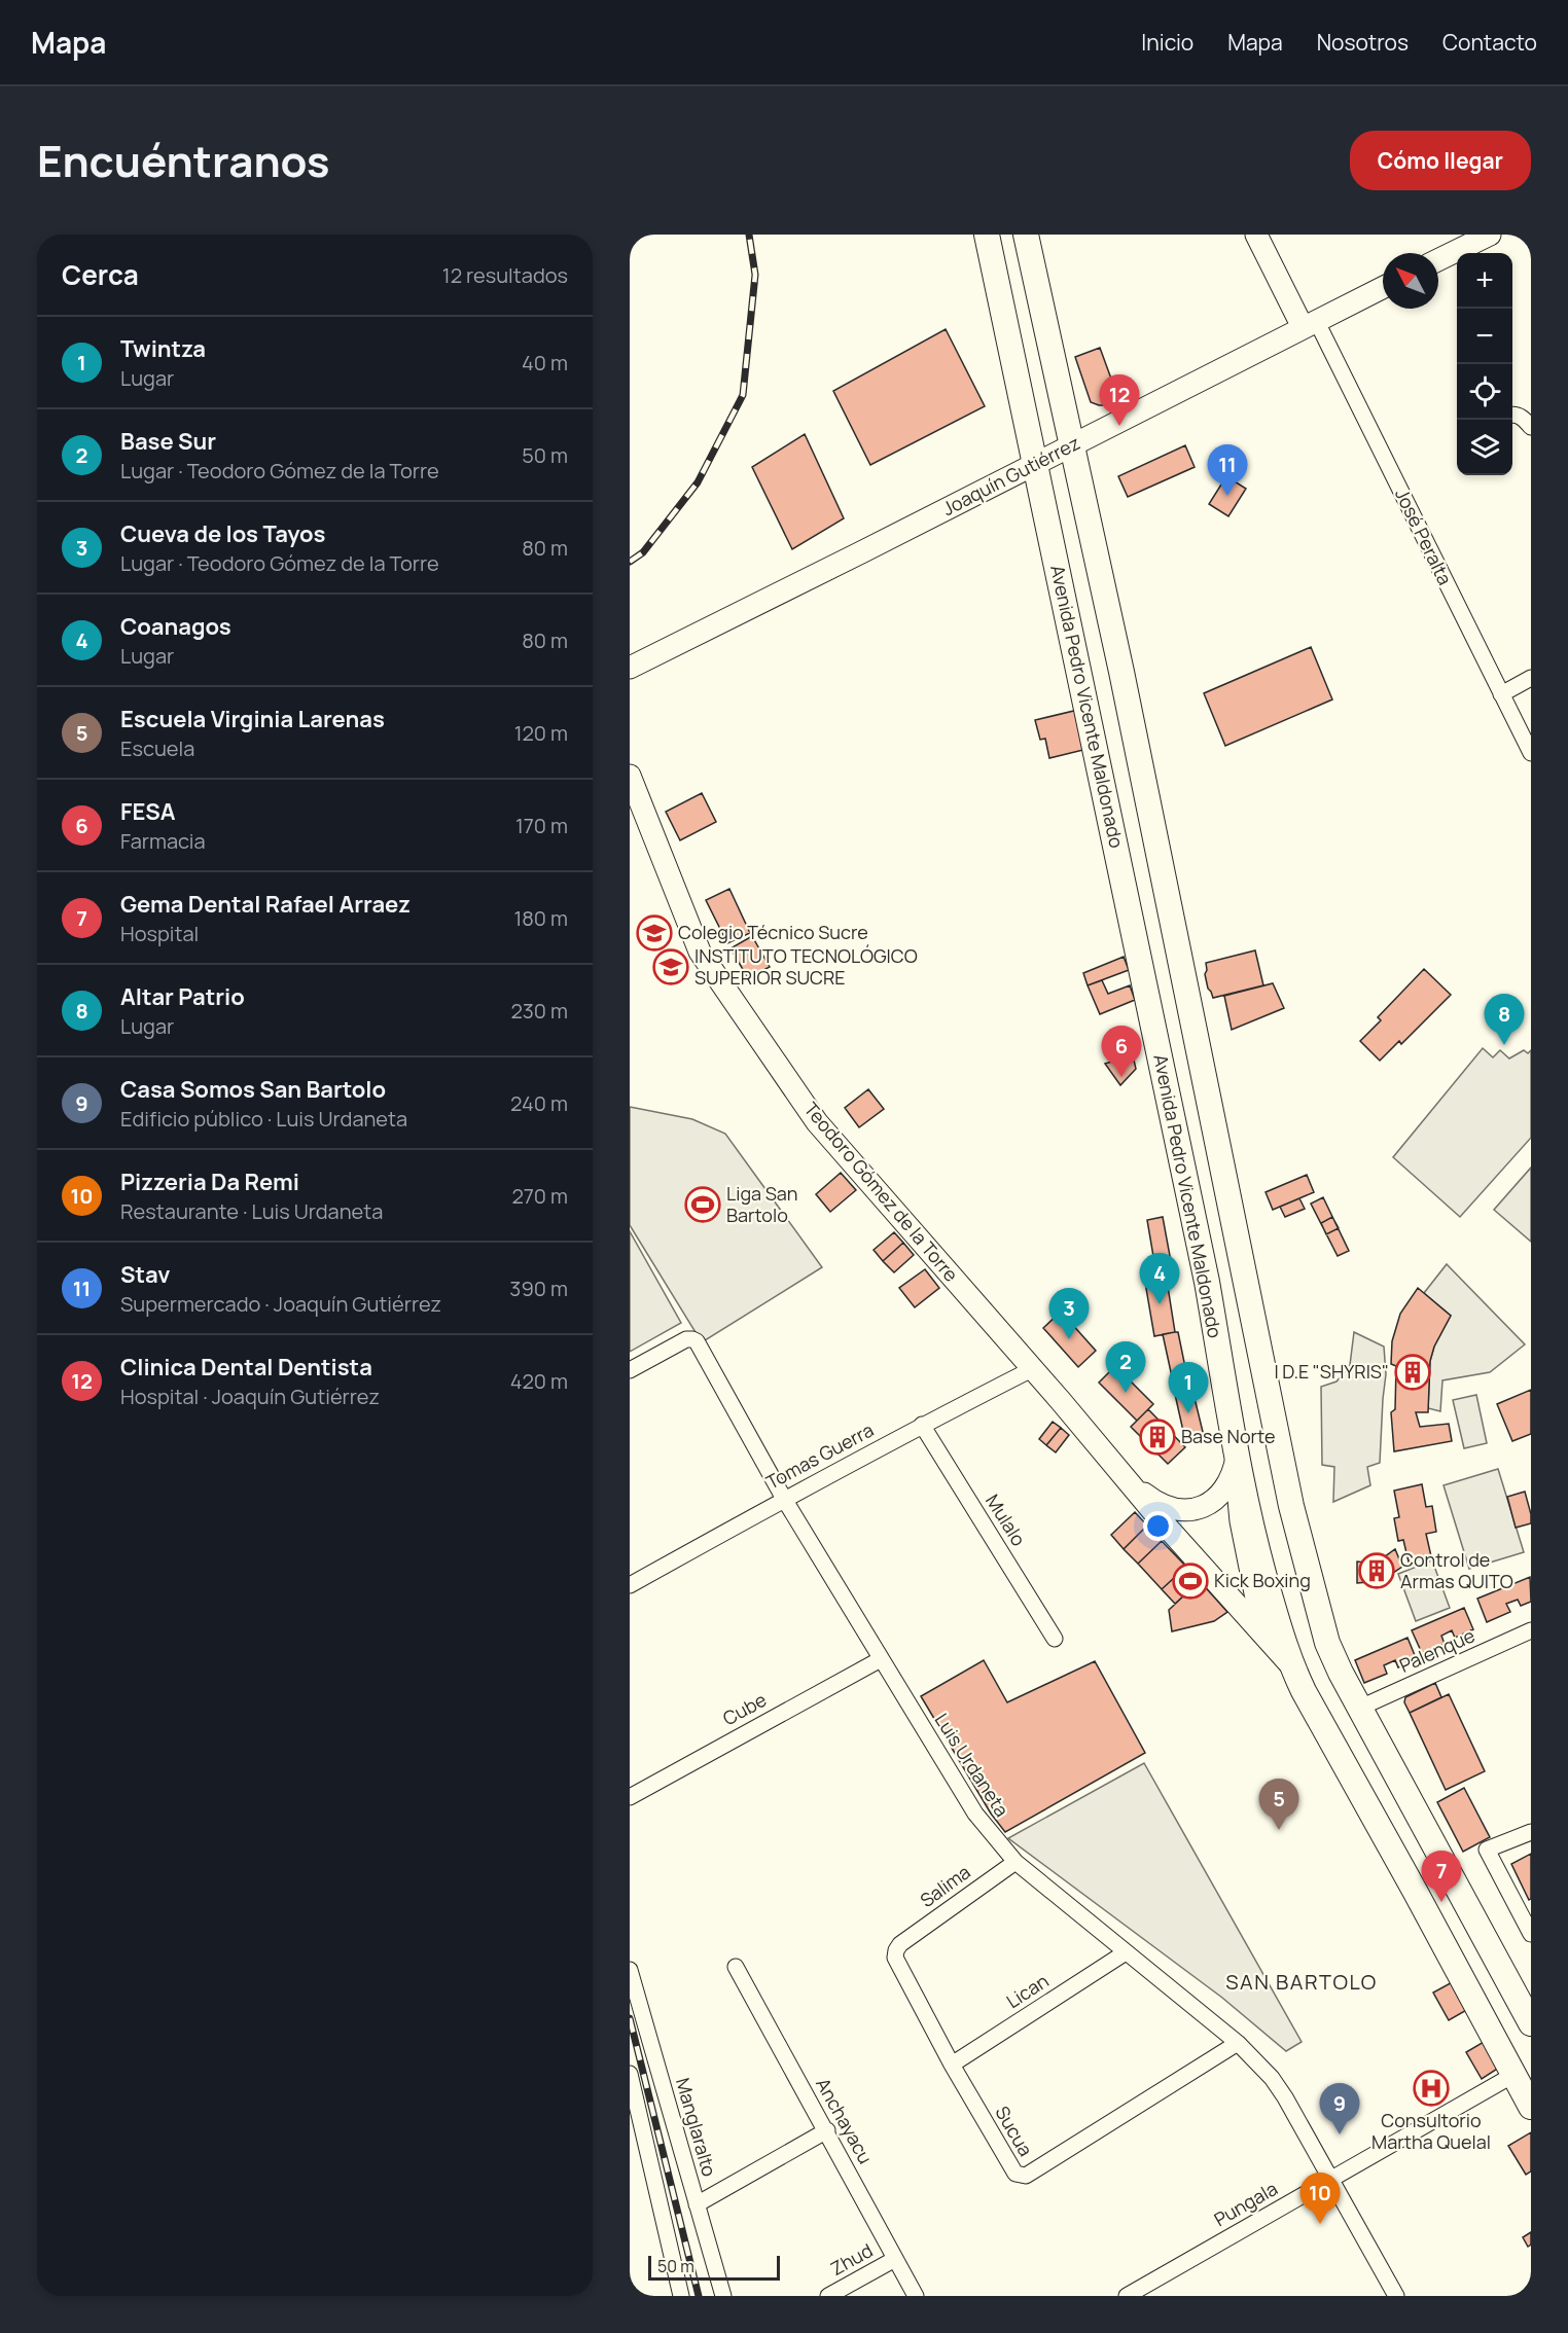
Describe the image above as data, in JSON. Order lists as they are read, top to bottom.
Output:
{
  "streets": {
    "main road": ["Avenida Pedro Vicente Maldonado"],
    "street": [
      "Joaquín Gutiérrez",
      "José Peralta",
      "Teodoro Gómez de la Torre",
      "Tomas Guerra",
      "Mulalo",
      "Palenque",
      "Cube",
      "Luis Urdaneta",
      "Salima",
      "Lican",
      "Anchayacu",
      "Manglaralto",
      "Sucua",
      "Pungala",
      "Zhud"
    ]
  },
  "crossings": [
    ["Joaquín Gutiérrez", "José Peralta"],
    ["Joaquín Gutiérrez", "Avenida Pedro Vicente Maldonado"],
    ["Avenida Pedro Vicente Maldonado", "Teodoro Gómez de la Torre"],
    ["Avenida Pedro Vicente Maldonado", "Pungala"],
    ["Teodoro Gómez de la Torre", "Tomas Guerra"],
    ["Tomas Guerra", "Mulalo"],
    ["Tomas Guerra", "Luis Urdaneta"],
    ["Cube", "Luis Urdaneta"],
    ["Luis Urdaneta", "Salima"],
    ["Luis Urdaneta", "Lican"],
    ["Luis Urdaneta", "Sucua"],
    ["Luis Urdaneta", "Pungala"],
    ["Salima", "Sucua"],
    ["Lican", "Sucua"],
    ["Anchayacu", "Zhud"]
  ],
  "districts": ["SAN BARTOLO"],
  "places": {
    "school or university": ["Colegio Técnico Sucre", "INSTITUTO TECNOLÓGICO SUPERIOR SUCRE"],
    "sports": ["Liga San Bartolo", "Kick Boxing"],
    "building": ["I D.E \"SHYRIS\"", "Base Norte", "Control de Armas QUITO"],
    "hospital": ["Consultorio Martha Quelal"]
  },
  "scale_bar": "50 m",
  "north": "top left",
  "page": {
    "header": "Mapa",
    "nav": [
      "Inicio",
      "Mapa",
      "Nosotros",
      "Contacto"
    ],
    "title": "Encuéntranos",
    "buttons": "Cómo llegar",
    "heading": ["Cerca", "12 resultados"],
    "map_buttons": ["+", "−"],
    "list": [
      {
        "mark": "1",
        "name": "Twintza",
        "note": "Lugar",
        "value": "40 m"
      },
      {
        "mark": "2",
        "name": "Base Sur",
        "note": "Lugar · Teodoro Gómez de la Torre",
        "value": "50 m"
      },
      {
        "mark": "3",
        "name": "Cueva de los Tayos",
        "note": "Lugar · Teodoro Gómez de la Torre",
        "value": "80 m"
      },
      {
        "mark": "4",
        "name": "Coanagos",
        "note": "Lugar",
        "value": "80 m"
      },
      {
        "mark": "5",
        "name": "Escuela Virginia Larenas",
        "note": "Escuela",
        "value": "120 m"
      },
      {
        "mark": "6",
        "name": "FESA",
        "note": "Farmacia",
        "value": "170 m"
      },
      {
        "mark": "7",
        "name": "Gema Dental Rafael Arraez",
        "note": "Hospital",
        "value": "180 m"
      },
      {
        "mark": "8",
        "name": "Altar Patrio",
        "note": "Lugar",
        "value": "230 m"
      },
      {
        "mark": "9",
        "name": "Casa Somos San Bartolo",
        "note": "Edificio público · Luis Urdaneta",
        "value": "240 m"
      },
      {
        "mark": "10",
        "name": "Pizzeria Da Remi",
        "note": "Restaurante · Luis Urdaneta",
        "value": "270 m"
      },
      {
        "mark": "11",
        "name": "Stav",
        "note": "Supermercado · Joaquín Gutiérrez",
        "value": "390 m"
      },
      {
        "mark": "12",
        "name": "Clinica Dental Dentista",
        "note": "Hospital · Joaquín Gutiérrez",
        "value": "420 m"
      }
    ],
    "pins": [
      "12",
      "11",
      "8",
      "6",
      "4",
      "3",
      "2",
      "1",
      "5",
      "7",
      "9",
      "10"
    ],
    "scale": "50 m"
  }
}
